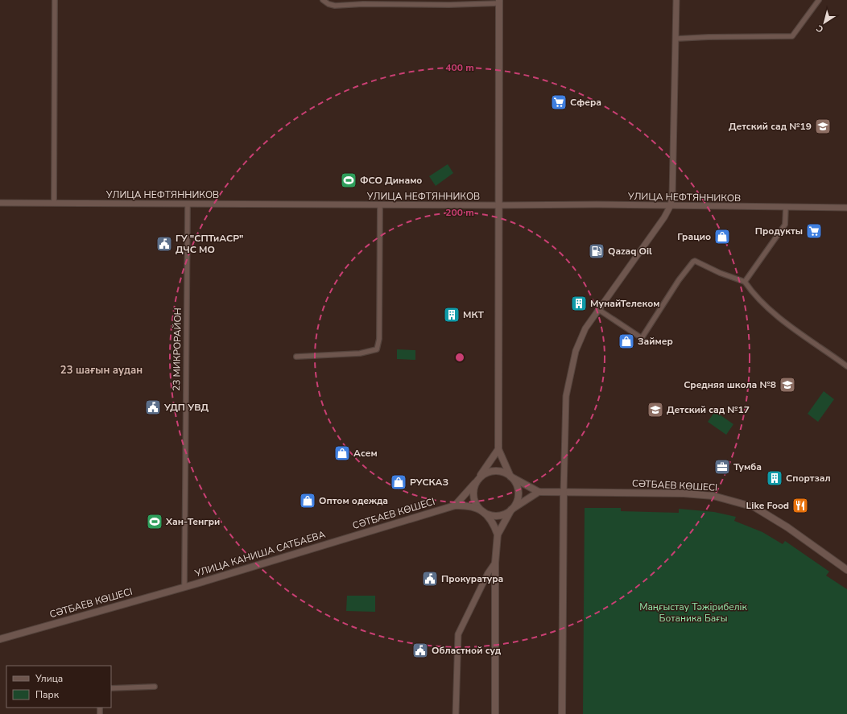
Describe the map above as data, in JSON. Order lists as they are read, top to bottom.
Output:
{
  "streets": {
    "main road": ["СӘТБАЕВ КӨШЕСІ", "УЛИЦА КАНИША САТБАЕВА"],
    "street": ["УЛИЦА НЕФТЯННИКОВ", "23 МИКРОРАЙОН"]
  },
  "crossings": [
    ["УЛИЦА НЕФТЯННИКОВ", "23 МИКРОРАЙОН"],
    ["23 МИКРОРАЙОН", "СӘТБАЕВ КӨШЕСІ"],
    ["23 МИКРОРАЙОН", "УЛИЦА КАНИША САТБАЕВА"],
    ["СӘТБАЕВ КӨШЕСІ", "УЛИЦА КАНИША САТБАЕВА"]
  ],
  "districts": ["23 шағын аудан"],
  "parks": ["Маңғыстау Тәжірибелік Ботаника Бағы"],
  "places": {
    "supermarket": ["Сфера", "Продукты"],
    "school or university": ["Детский сад №19", "Средняя школа №8", "Детский сад №17"],
    "sports": ["ФСО Динамо", "Хан-Тенгри"],
    "shop": [
      "Грацио",
      "Займер",
      "Асем",
      "РУСКАЗ",
      "Оптом одежда"
    ],
    "public building": [
      "ГУ \"СПТиАСР\" ДЧС МО",
      "УДП УВД",
      "Прокуратура",
      "Областной суд"
    ],
    "fuel station": ["Qazaq Oil"],
    "building": ["МунайТелеком", "МКТ", "Спортзал"],
    "office": ["Тумба"],
    "restaurant": ["Like Food"]
  },
  "legend": ["Улица", "Парк"],
  "north": "bottom left",
  "rings": ["400 m", "200 m"]
}
